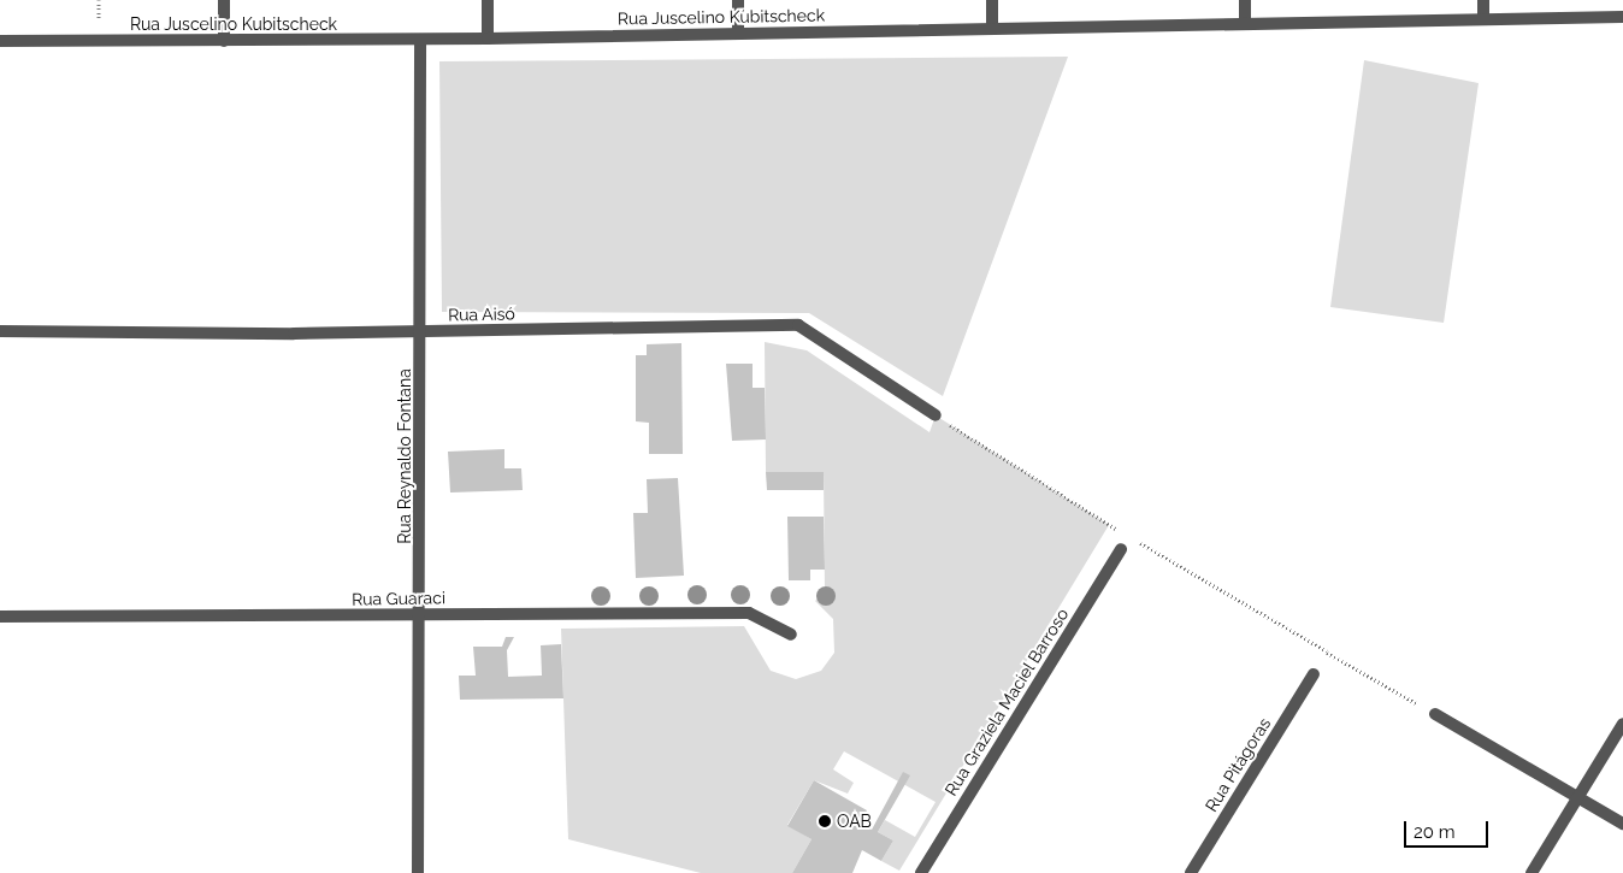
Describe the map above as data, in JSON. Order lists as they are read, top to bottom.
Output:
{
  "streets": {
    "street": [
      "Rua Juscelino Kubitscheck",
      "Rua Aisó",
      "Rua Reynaldo Fontana",
      "Rua Guaraci",
      "Rua Graziela Maciel Barroso",
      "Rua Pitágoras"
    ]
  },
  "crossings": [
    ["Rua Juscelino Kubitscheck", "Rua Reynaldo Fontana"],
    ["Rua Aisó", "Rua Reynaldo Fontana"],
    ["Rua Reynaldo Fontana", "Rua Guaraci"]
  ],
  "places": ["OAB"],
  "scale_bar": "20 m"
}
